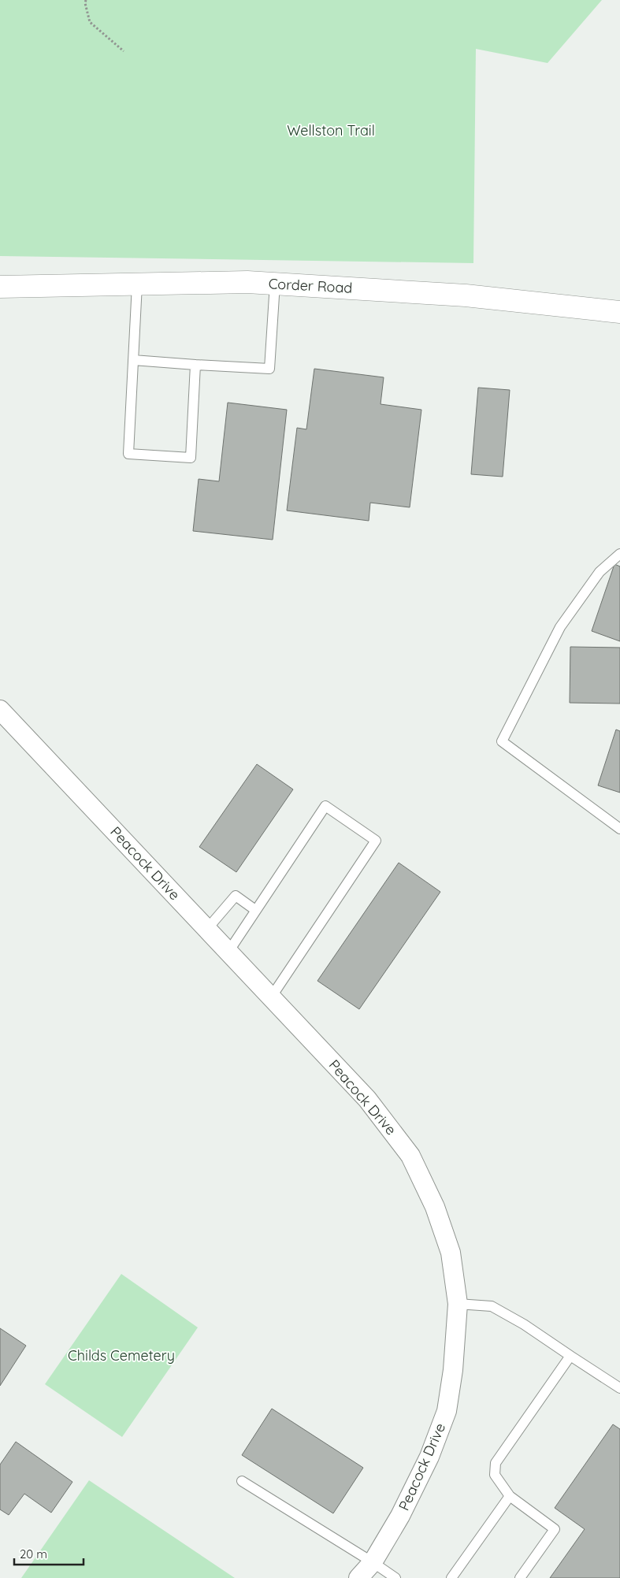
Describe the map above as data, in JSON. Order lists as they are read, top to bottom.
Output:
{
  "streets": {
    "street": ["Corder Road", "Peacock Drive"]
  },
  "parks": ["Wellston Trail", "Childs Cemetery"],
  "scale_bar": "20 m"
}
